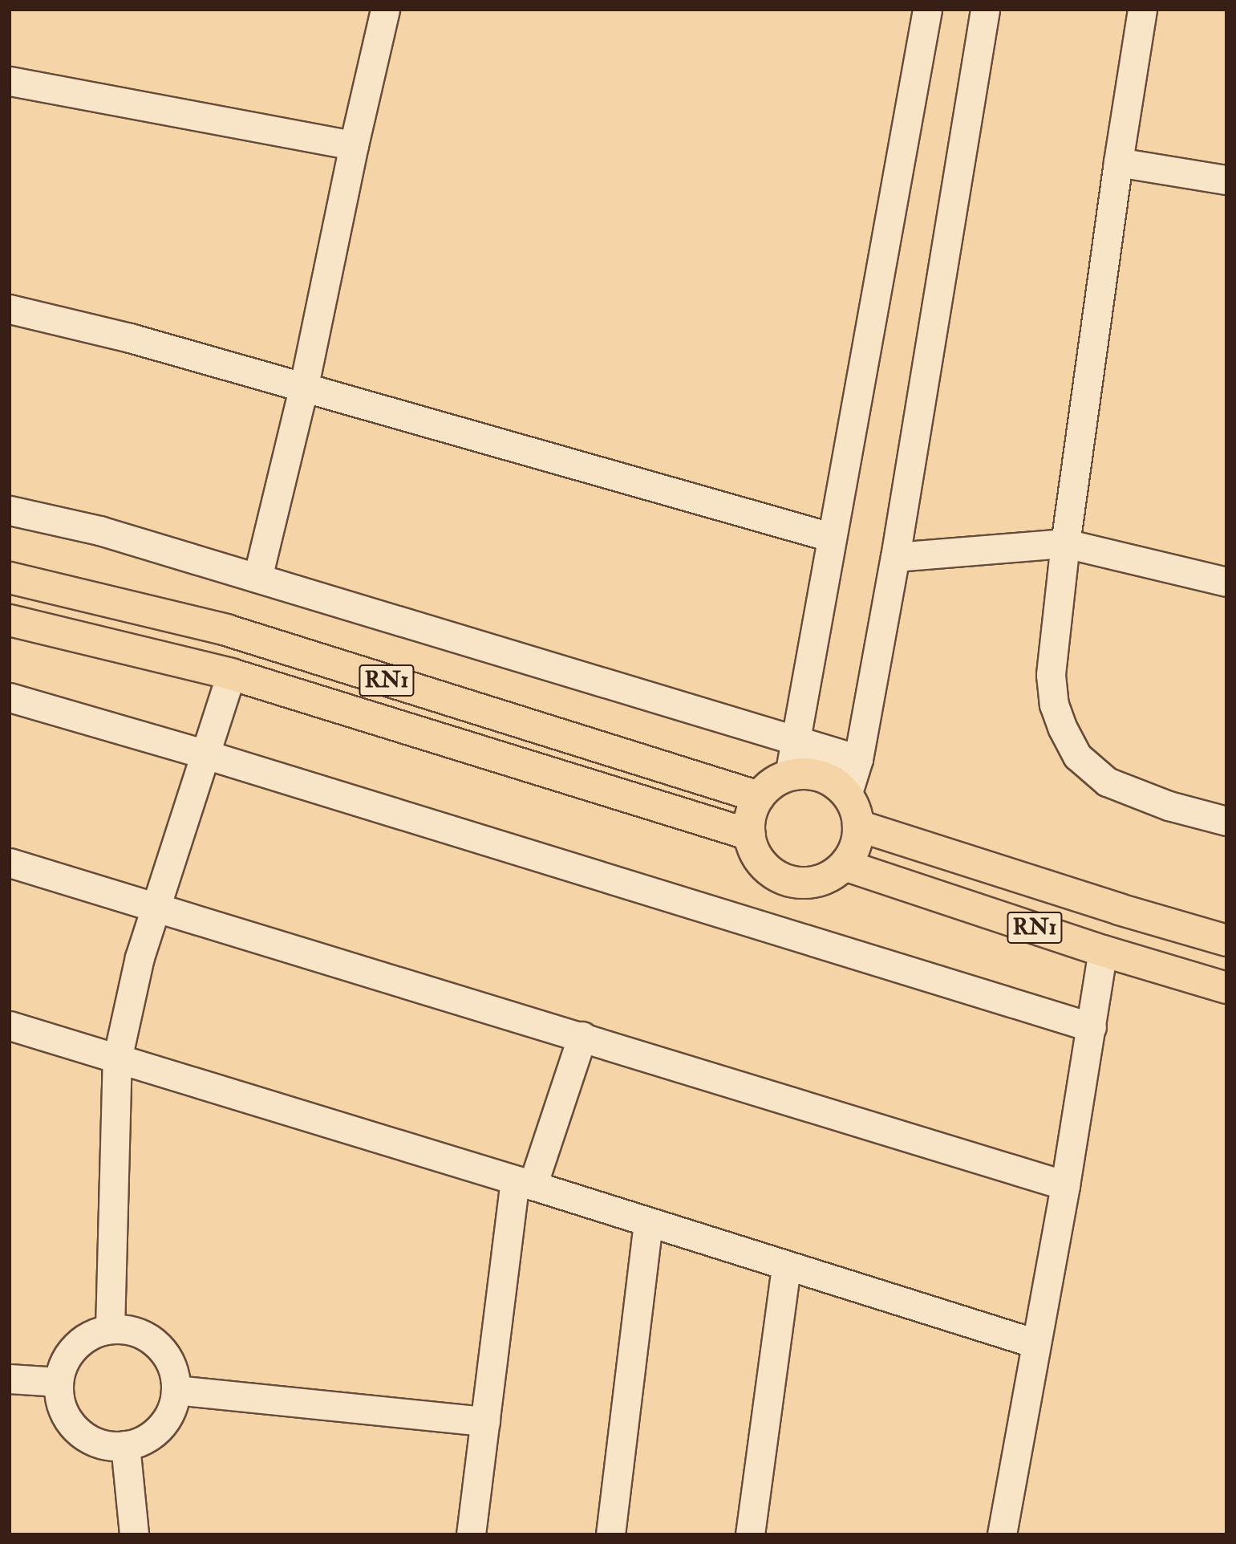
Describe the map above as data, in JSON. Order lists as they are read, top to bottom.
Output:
{
  "streets": {
    "main road": ["RN1"]
  }
}
